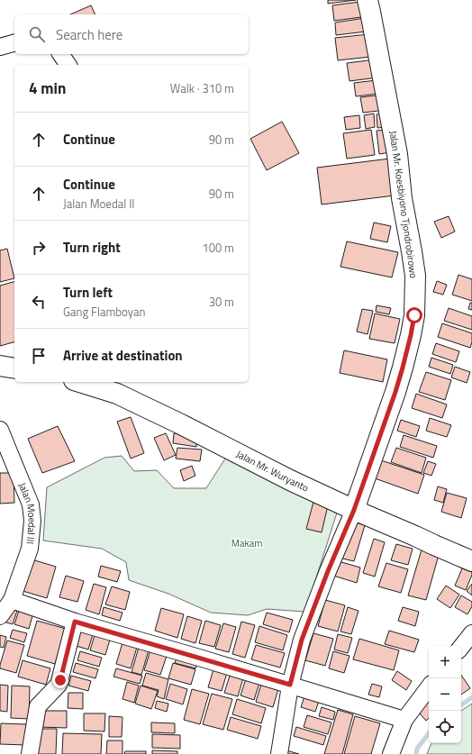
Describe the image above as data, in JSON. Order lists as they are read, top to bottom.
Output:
{
  "streets": {
    "main road": ["Jalan Mr. Koesbiyono Tjondrobirowo", "Jalan Mr. Wuryanto"],
    "street": ["Jalan Moedal III"]
  },
  "crossings": [
    ["Jalan Mr. Koesbiyono Tjondrobirowo", "Jalan Mr. Wuryanto"]
  ],
  "parks": ["Makam"],
  "page": {
    "search": "Search here",
    "heading": ["4 min", "Walk · 310 m"],
    "list": [
      ["Continue", "90 m"],
      ["Continue", "Jalan Moedal II", "90 m"],
      ["Turn right", "100 m"],
      ["Turn left", "Gang Flamboyan", "30 m"],
      "Arrive at destination"
    ],
    "map_buttons": ["+", "−"]
  }
}
